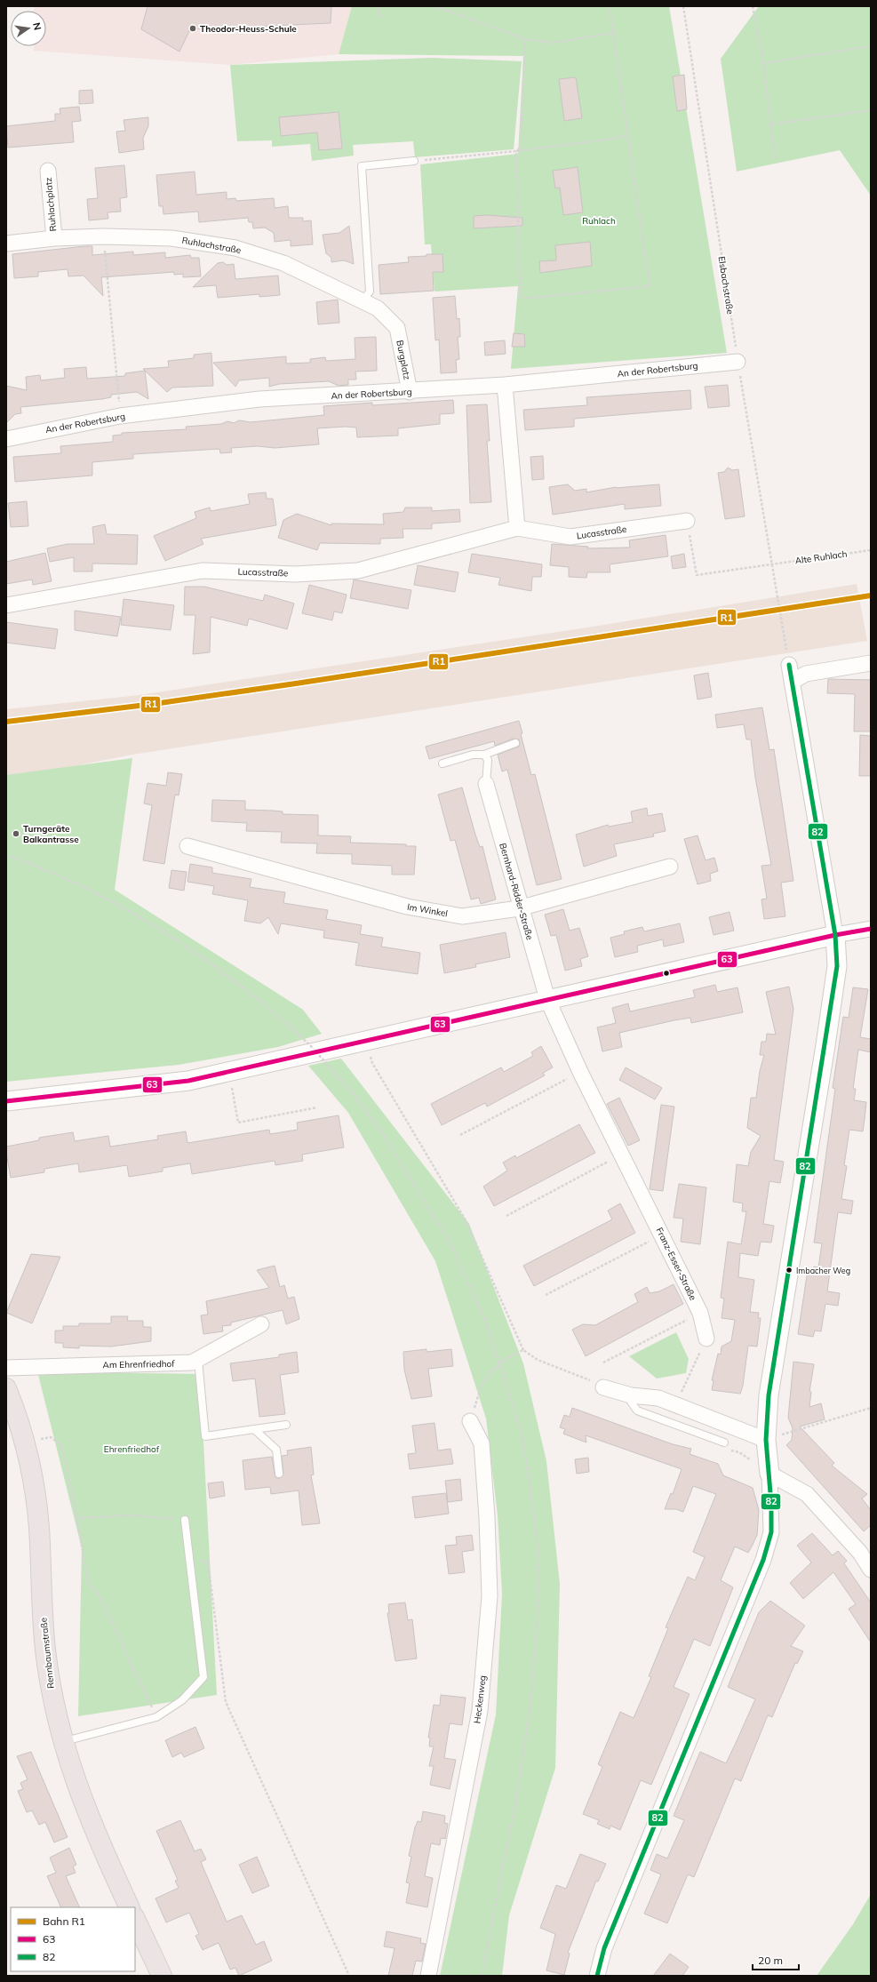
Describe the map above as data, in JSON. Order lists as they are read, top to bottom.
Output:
{
  "streets": {
    "main road": ["Rennbaumstraße"],
    "street": [
      "Ruhlachplatz",
      "Ruhlachstraße",
      "Burgplatz",
      "An der Robertsburg",
      "Lucasstraße",
      "Bernhard-Ridder-Straße",
      "Im Winkel",
      "Franz-Esser-Straße",
      "Am Ehrenfriedhof",
      "Heckenweg"
    ],
    "path": ["Elsbachstraße", "Alte Ruhlach"]
  },
  "crossings": [
    ["Ruhlachplatz", "Ruhlachstraße"],
    ["Ruhlachstraße", "Burgplatz"],
    ["Elsbachstraße", "An der Robertsburg"],
    ["Elsbachstraße", "Alte Ruhlach"],
    ["Burgplatz", "An der Robertsburg"],
    ["Lucasstraße", "Alte Ruhlach"],
    ["Bernhard-Ridder-Straße", "Im Winkel"],
    ["Bernhard-Ridder-Straße", "Franz-Esser-Straße"]
  ],
  "parks": ["Ruhlach", "Ehrenfriedhof"],
  "places": ["Theodor-Heuss-Schule", "Turngeräte Balkantrasse", "Imbacher Weg"],
  "lines": ["rail line R1", "transit line 82", "transit line 63"],
  "legend": ["Bahn R1", "63", "82"],
  "scale_bar": "20 m",
  "north": "right"
}
